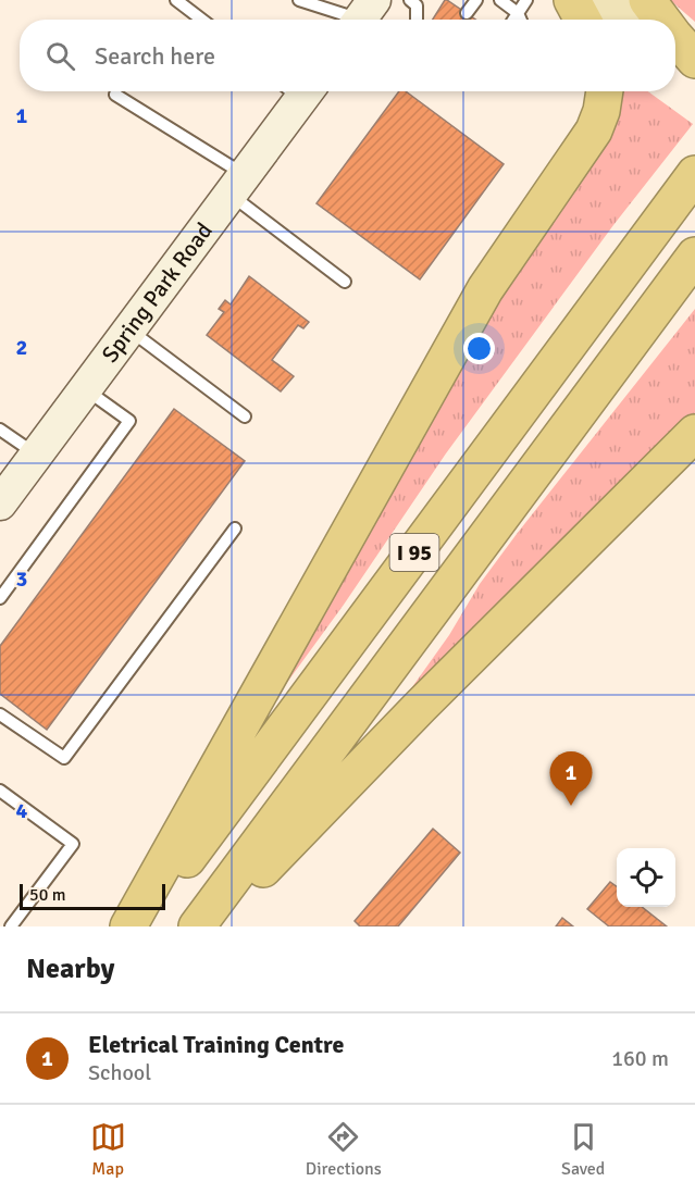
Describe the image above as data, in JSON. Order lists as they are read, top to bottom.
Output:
{
  "streets": {
    "highway": ["I 95"],
    "main road": ["Spring Park Road"]
  },
  "scale_bar": "50 m",
  "page": {
    "search": "Search here",
    "pins": "1",
    "scale": "50 m",
    "heading": "Nearby",
    "list": [
      {
        "mark": "1",
        "name": "Eletrical Training Centre",
        "note": "School",
        "value": "160 m"
      }
    ],
    "nav": ["Map", "Directions", "Saved"]
  },
  "grid": {
    "rows": [
      "1",
      "2",
      "3",
      "4"
    ]
  }
}
